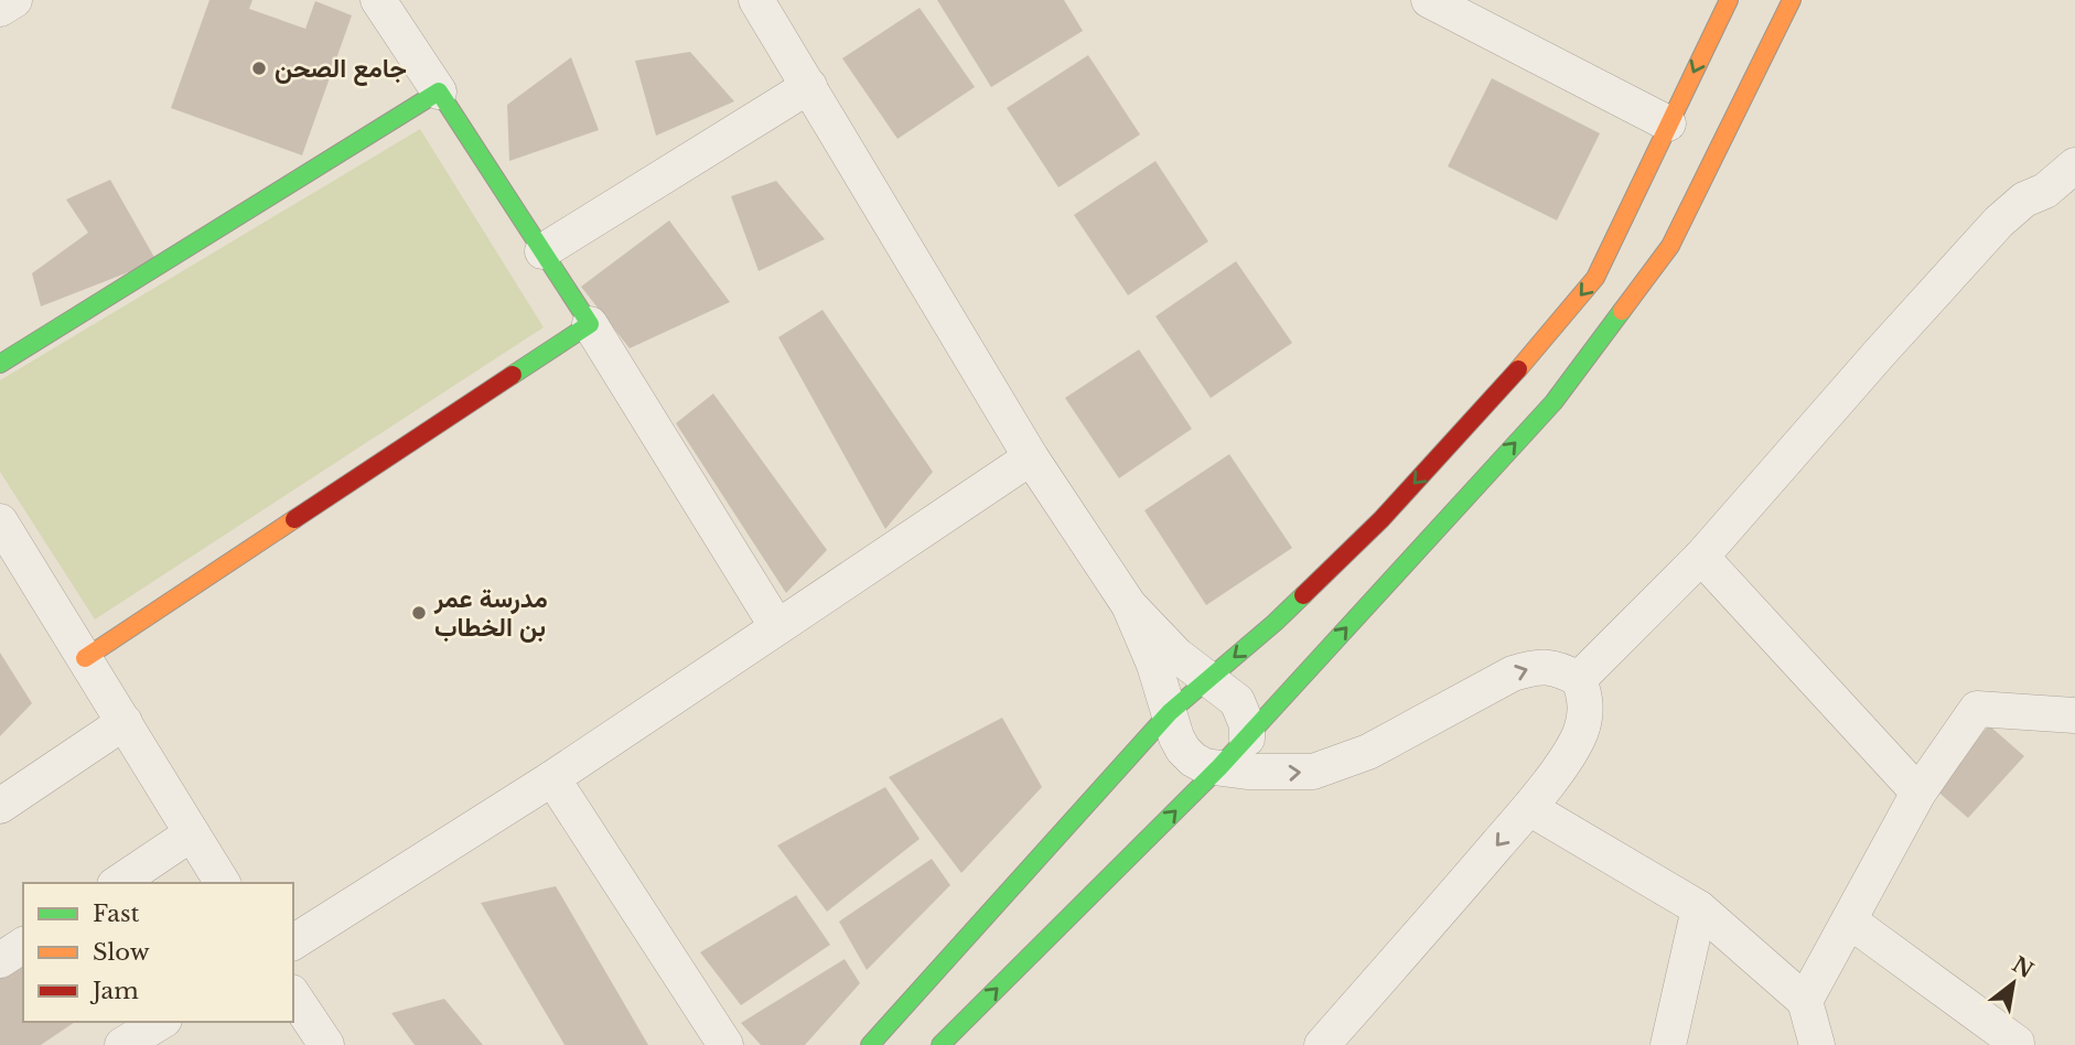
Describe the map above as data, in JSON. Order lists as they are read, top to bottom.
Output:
{
  "places": ["جامع الصحن", "مدرسة عمر بن الخطاب"],
  "legend": ["Fast", "Slow", "Jam"],
  "north": "top right"
}
